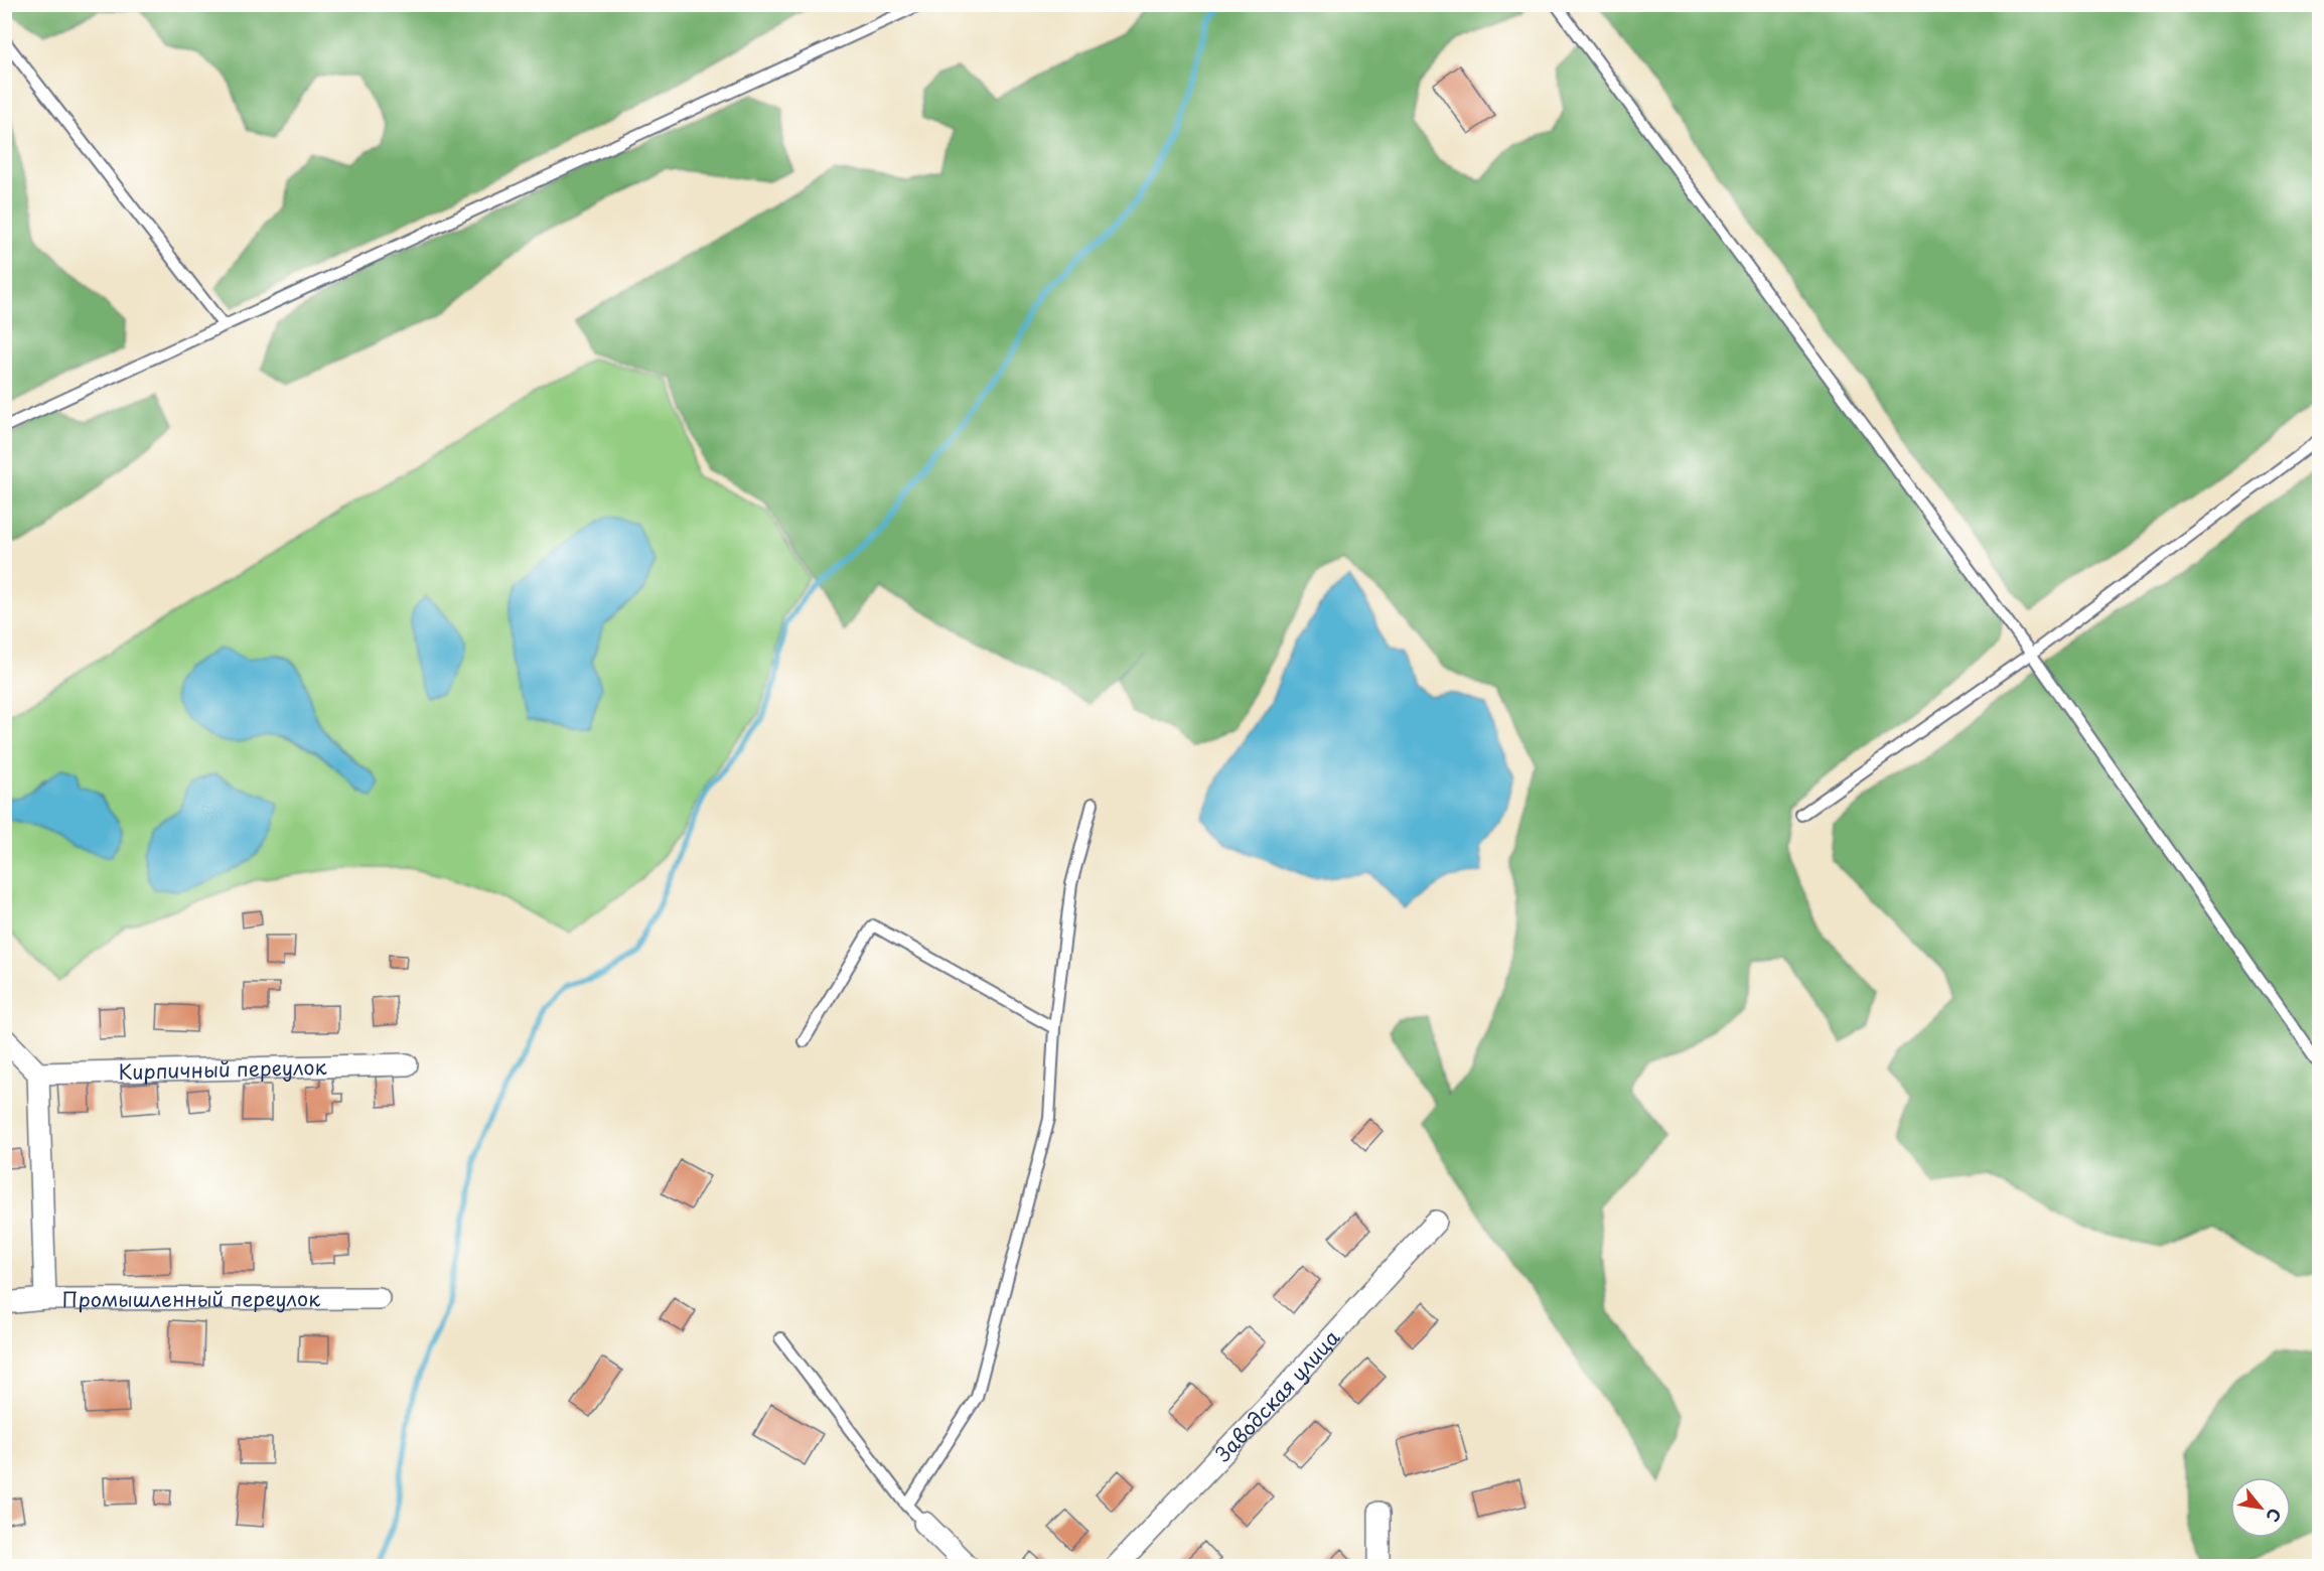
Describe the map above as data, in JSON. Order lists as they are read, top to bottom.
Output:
{
  "streets": {
    "street": ["Кирпичный переулок", "Промышленный переулок", "Заводская улица"]
  },
  "north": "bottom right"
}
